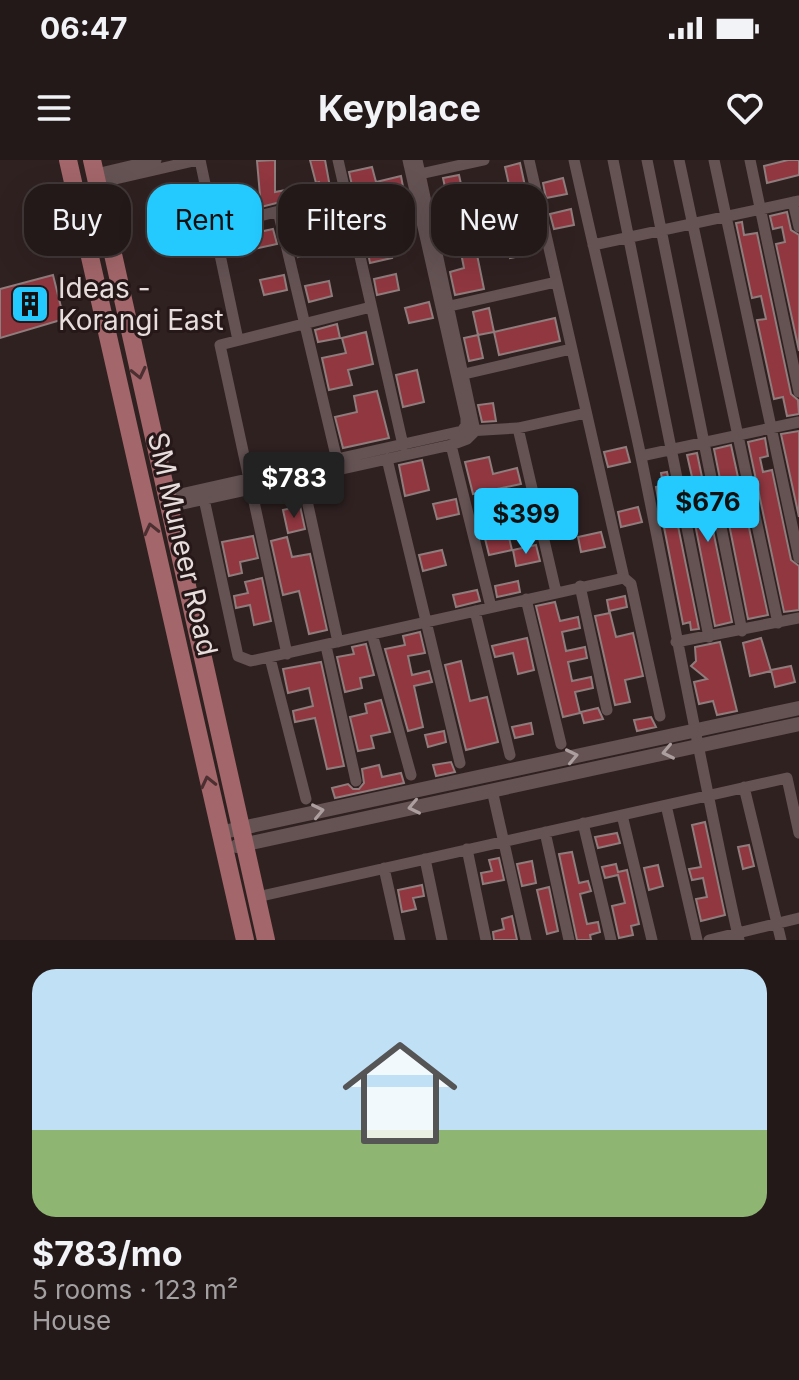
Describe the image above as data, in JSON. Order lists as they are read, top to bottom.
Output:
{
  "streets": {
    "main road": ["SM Muneer Road"]
  },
  "places": {
    "building": ["Ideas - Korangi East"]
  },
  "page": {
    "status": "06:47",
    "header": "Keyplace",
    "chip": [
      "Buy",
      "Rent",
      "Filters",
      "New"
    ],
    "price": ["$783", "$676", "$399"],
    "list": [
      {
        "name": "$783/mo",
        "note": "5 rooms · 123 m² · House"
      }
    ]
  }
}
